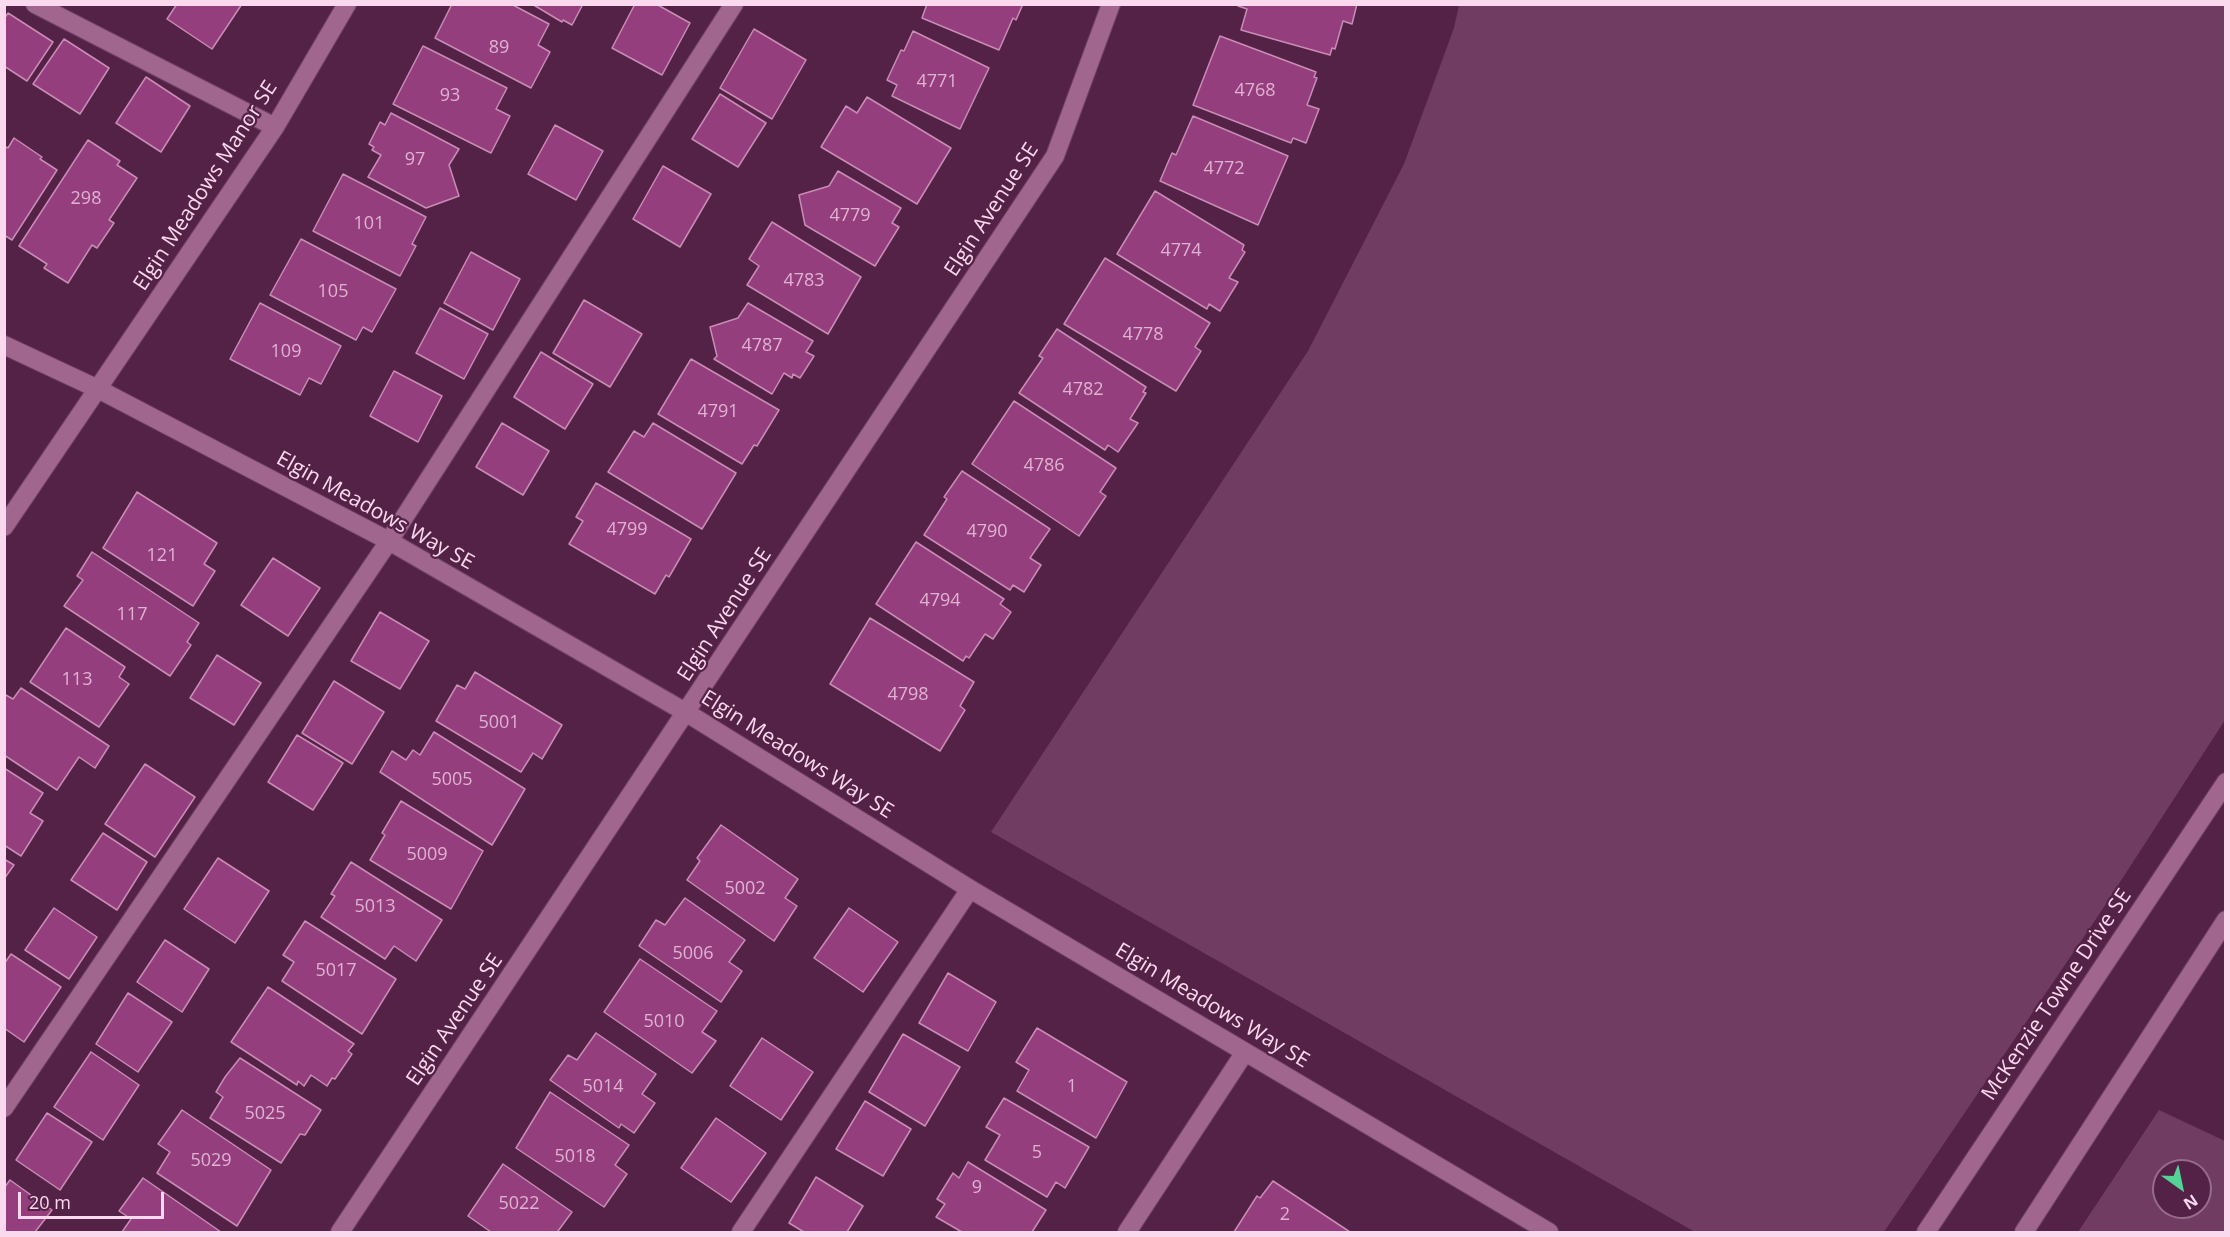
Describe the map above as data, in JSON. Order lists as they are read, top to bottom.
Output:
{
  "streets": {
    "street": [
      "Elgin Meadows Manor SE",
      "Elgin Avenue SE",
      "Elgin Meadows Way SE",
      "McKenzie Towne Drive SE"
    ]
  },
  "crossings": [
    ["Elgin Meadows Manor SE", "Elgin Meadows Way SE"],
    ["Elgin Avenue SE", "Elgin Meadows Way SE"]
  ],
  "house_numbers": [
    "89",
    "4771",
    "4768",
    "93",
    "97",
    "4772",
    "298",
    "4779",
    "101",
    "4774",
    "4783",
    "105",
    "4778",
    "4787",
    "109",
    "4782",
    "4791",
    "4786",
    "4799",
    "4790",
    "121",
    "4794",
    "117",
    "113",
    "4798",
    "5001",
    "5005",
    "5009",
    "5002",
    "5013",
    "5006",
    "5017",
    "5010",
    "5014",
    "1",
    "5025",
    "5",
    "5018",
    "5029",
    "9",
    "5022",
    "2"
  ],
  "scale_bar": "20 m",
  "north": "bottom right"
}
